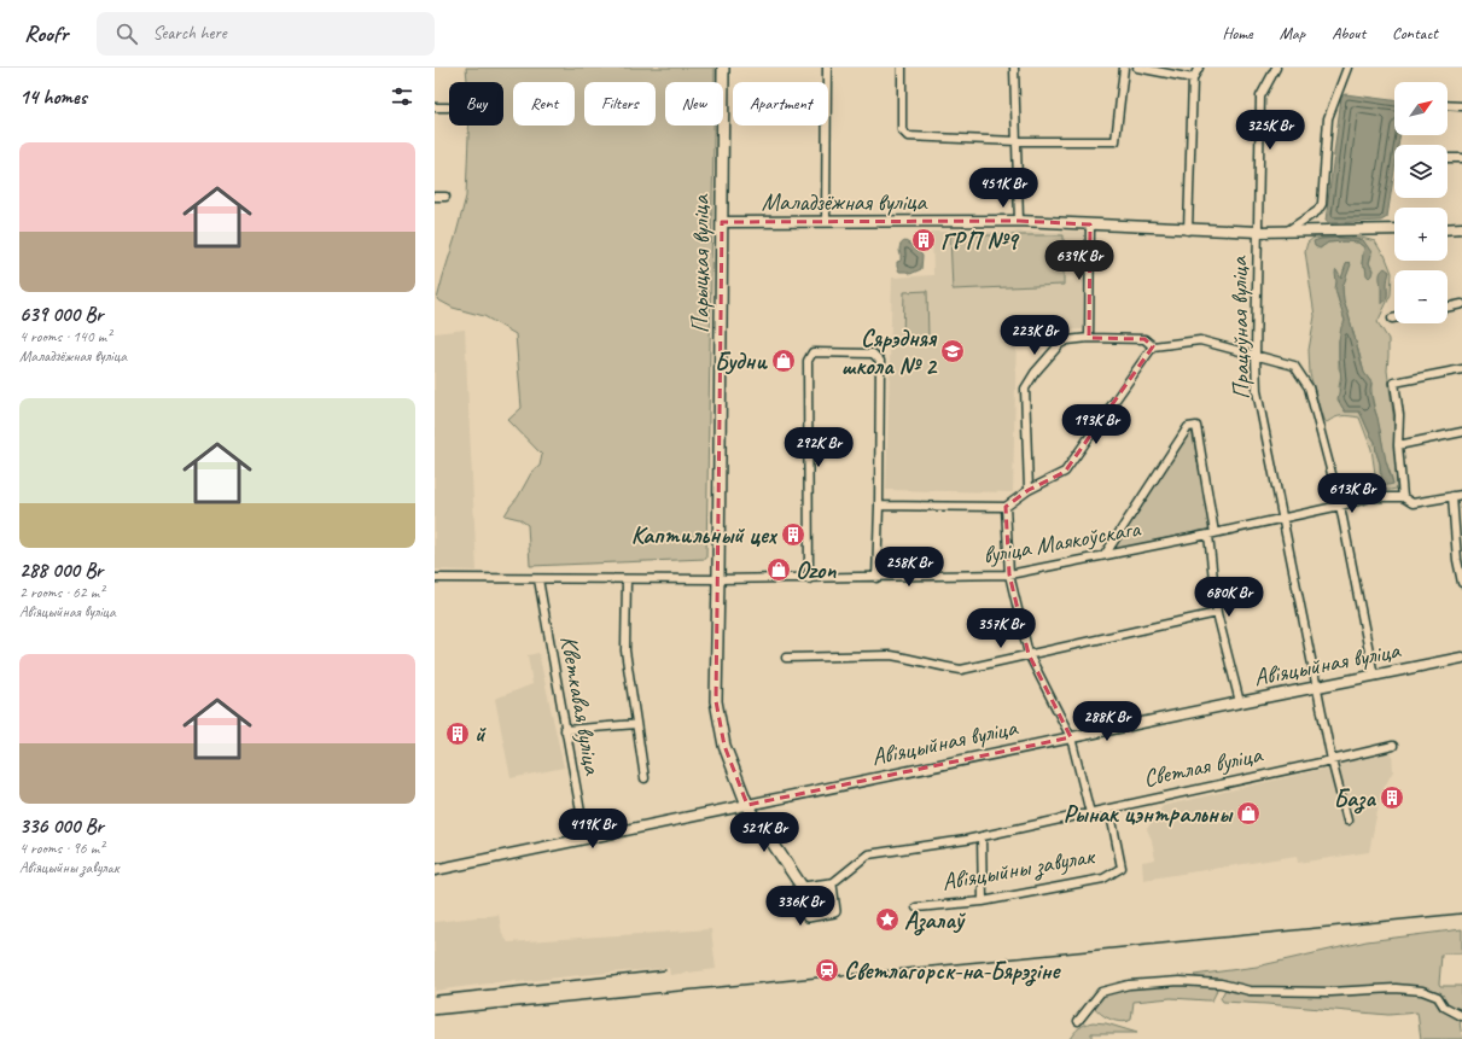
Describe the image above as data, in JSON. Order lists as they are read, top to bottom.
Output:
{
  "streets": {
    "main road": ["Парыцкая вуліца"],
    "street": [
      "Маладзёжная вуліца",
      "Працоўная вуліца",
      "вуліца Маякоўскага",
      "Авіяцыйная вуліца",
      "Кветкавая вуліца",
      "Светлая вуліца",
      "Авіяцыйны завулак"
    ]
  },
  "crossings": [
    ["Маладзёжная вуліца", "Парыцкая вуліца"],
    ["Маладзёжная вуліца", "Працоўная вуліца"],
    ["Парыцкая вуліца", "вуліца Маякоўскага"],
    ["Парыцкая вуліца", "Авіяцыйная вуліца"],
    ["Працоўная вуліца", "вуліца Маякоўскага"],
    ["Працоўная вуліца", "Авіяцыйная вуліца"],
    ["Працоўная вуліца", "Светлая вуліца"],
    ["вуліца Маякоўскага", "Кветкавая вуліца"],
    ["Авіяцыйная вуліца", "Кветкавая вуліца"],
    ["Светлая вуліца", "Авіяцыйны завулак"]
  ],
  "places": {
    "building": [
      "ГРП №9",
      "Каптильный цех",
      "й",
      "База"
    ],
    "school or university": ["Сярэдняя школа № 2"],
    "shop": ["Будни", "Ozon", "Рынак цэнтральны"],
    "place": ["Азалаў"],
    "station": ["Светлагорск-на-Бярэзіне"]
  },
  "north": "top right",
  "page": {
    "header": "Roofr",
    "search": "Search here",
    "nav": [
      "Home",
      "Map",
      "About",
      "Contact"
    ],
    "heading": "14 homes",
    "map_buttons": ["+", "−"],
    "chip": [
      "Buy",
      "Rent",
      "Filters",
      "New",
      "Apartment"
    ],
    "price": [
      "325K Br",
      "451K Br",
      "639K Br",
      "223K Br",
      "193K Br",
      "292K Br",
      "613K Br",
      "258K Br",
      "680K Br",
      "357K Br",
      "288K Br",
      "419K Br",
      "521K Br",
      "336K Br"
    ],
    "list": [
      {
        "name": "639 000 Br",
        "note": "4 rooms · 140 m² · Маладзёжная вуліца"
      },
      {
        "name": "288 000 Br",
        "note": "2 rooms · 62 m² · Авіяцыйная вуліца"
      },
      {
        "name": "336 000 Br",
        "note": "4 rooms · 96 m² · Авіяцыйны завулак"
      }
    ]
  }
}
